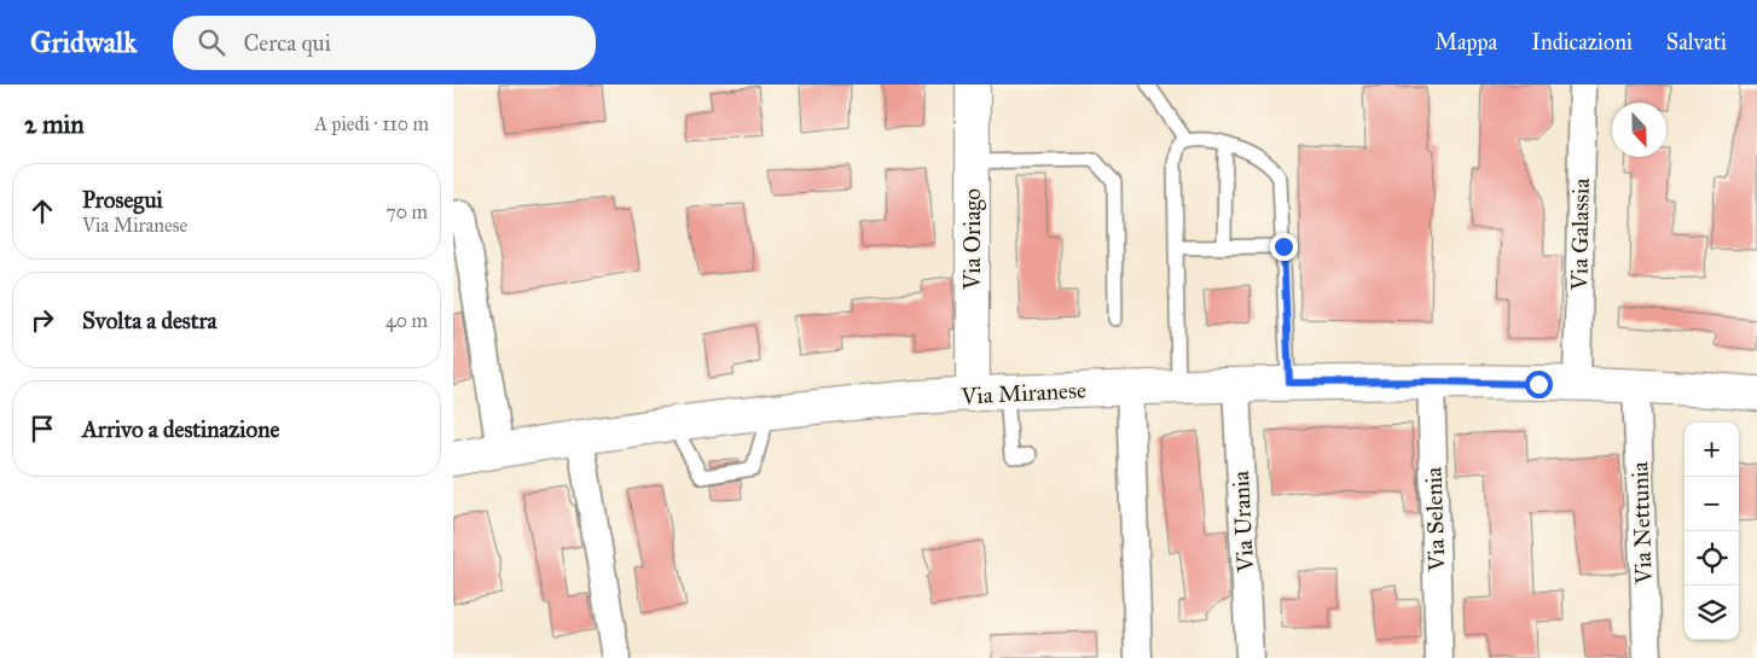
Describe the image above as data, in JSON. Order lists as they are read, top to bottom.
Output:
{
  "streets": {
    "street": [
      "Via Galassia",
      "Via Oriago",
      "Via Miranese",
      "Via Selenia",
      "Via Urania",
      "Via Nettunia"
    ]
  },
  "crossings": [
    ["Via Galassia", "Via Miranese"],
    ["Via Oriago", "Via Miranese"],
    ["Via Miranese", "Via Selenia"],
    ["Via Miranese", "Via Urania"],
    ["Via Miranese", "Via Nettunia"]
  ],
  "north": "bottom",
  "page": {
    "header": "Gridwalk",
    "search": "Cerca qui",
    "nav": ["Mappa", "Indicazioni", "Salvati"],
    "heading": ["2 min", "A piedi · 110 m"],
    "list": [
      ["Prosegui", "Via Miranese", "70 m"],
      ["Svolta a destra", "40 m"],
      "Arrivo a destinazione"
    ],
    "map_buttons": ["+", "−"]
  }
}
